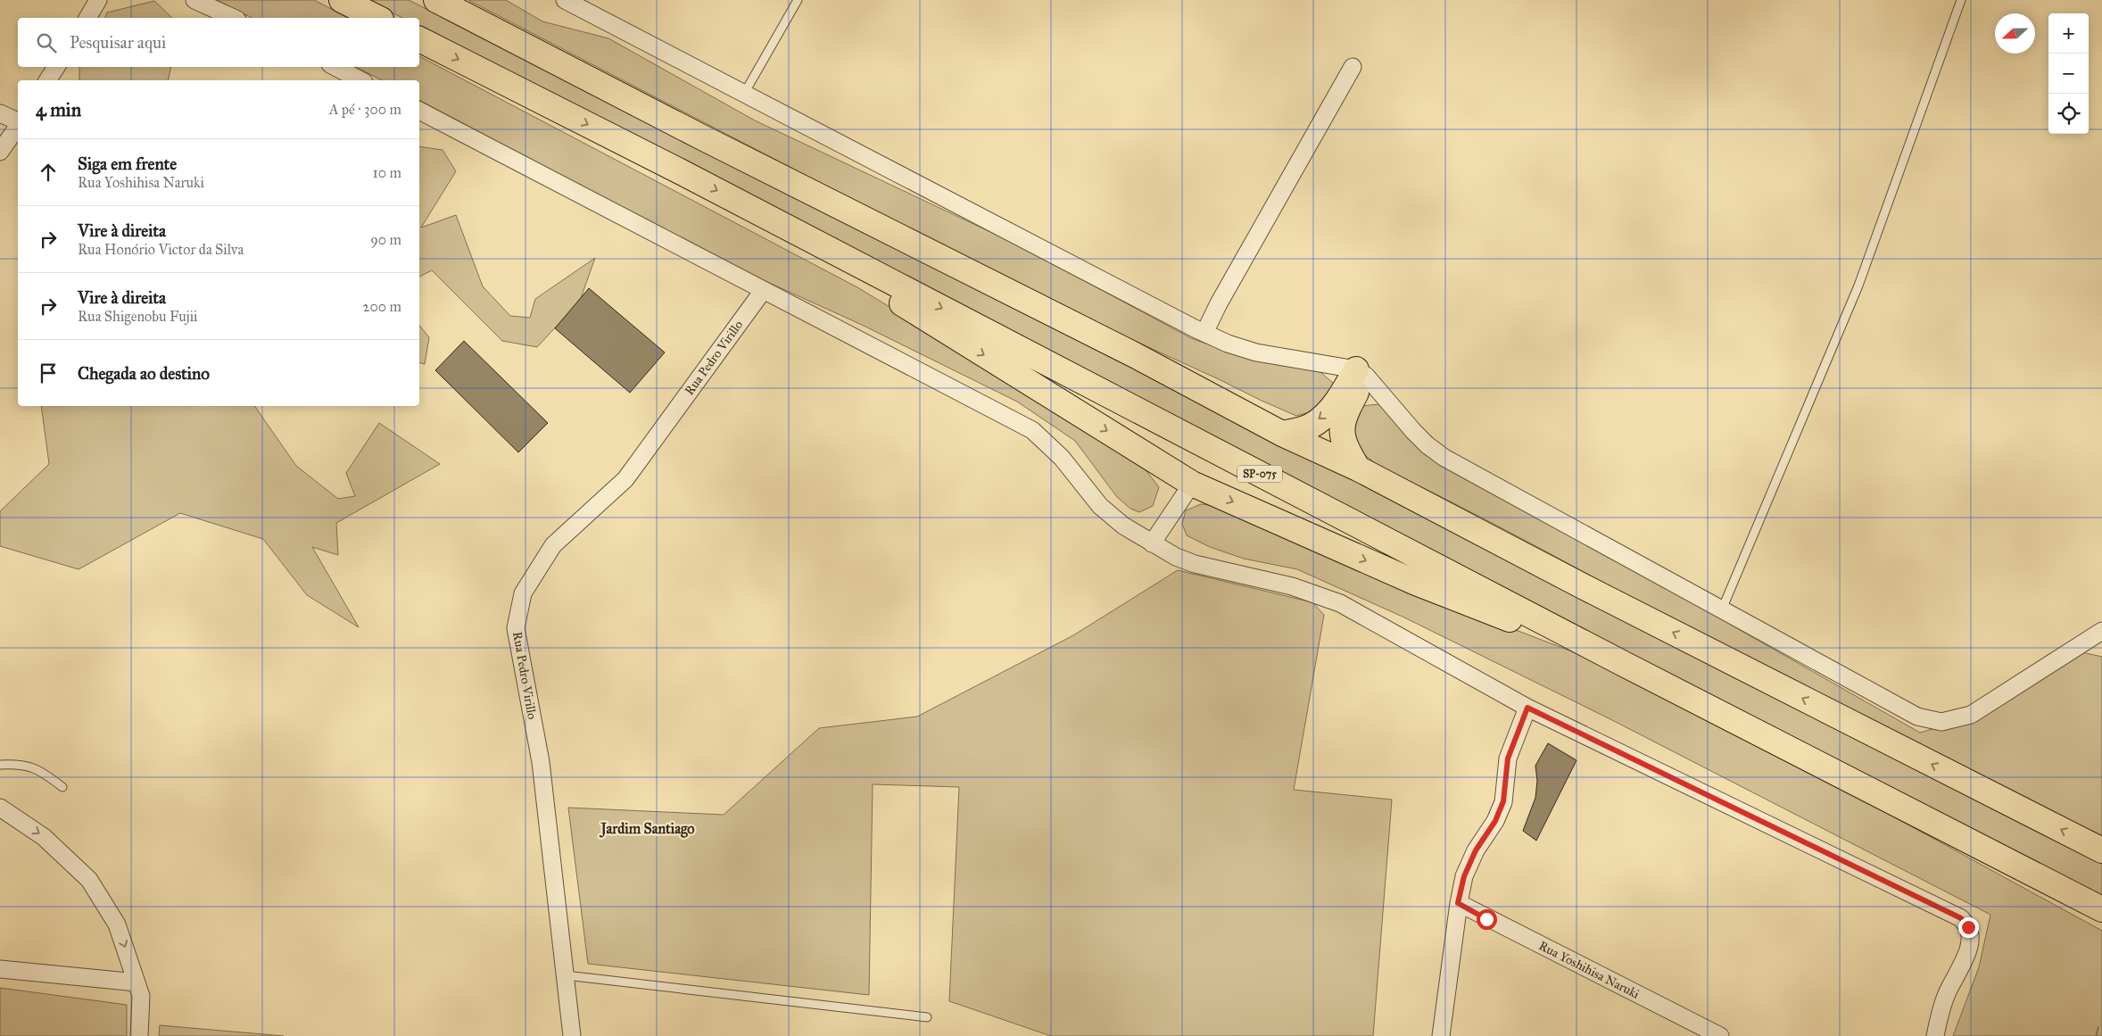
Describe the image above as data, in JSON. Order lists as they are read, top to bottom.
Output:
{
  "streets": {
    "highway": ["SP-075"],
    "street": ["Rua Pedro Virillo", "Rua Yoshihisa Naruki"]
  },
  "districts": ["Jardim Santiago"],
  "north": "left",
  "page": {
    "map_buttons": ["+", "−"],
    "search": "Pesquisar aqui",
    "heading": ["4 min", "A pé · 300 m"],
    "list": [
      ["Siga em frente", "Rua Yoshihisa Naruki", "10 m"],
      ["Vire à direita", "Rua Honório Victor da Silva", "90 m"],
      ["Vire à direita", "Rua Shigenobu Fujii", "200 m"],
      "Chegada ao destino"
    ]
  }
}
